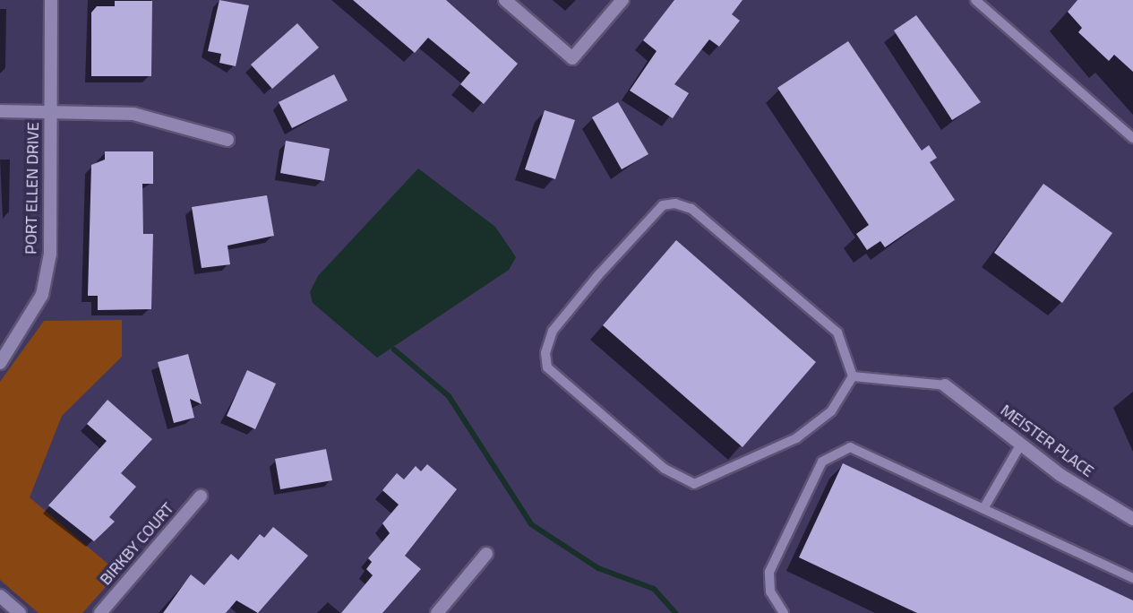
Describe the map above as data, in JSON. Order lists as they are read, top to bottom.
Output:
{
  "streets": {
    "street": ["PORT ELLEN DRIVE", "MEISTER PLACE", "BIRKBY COURT"]
  }
}
